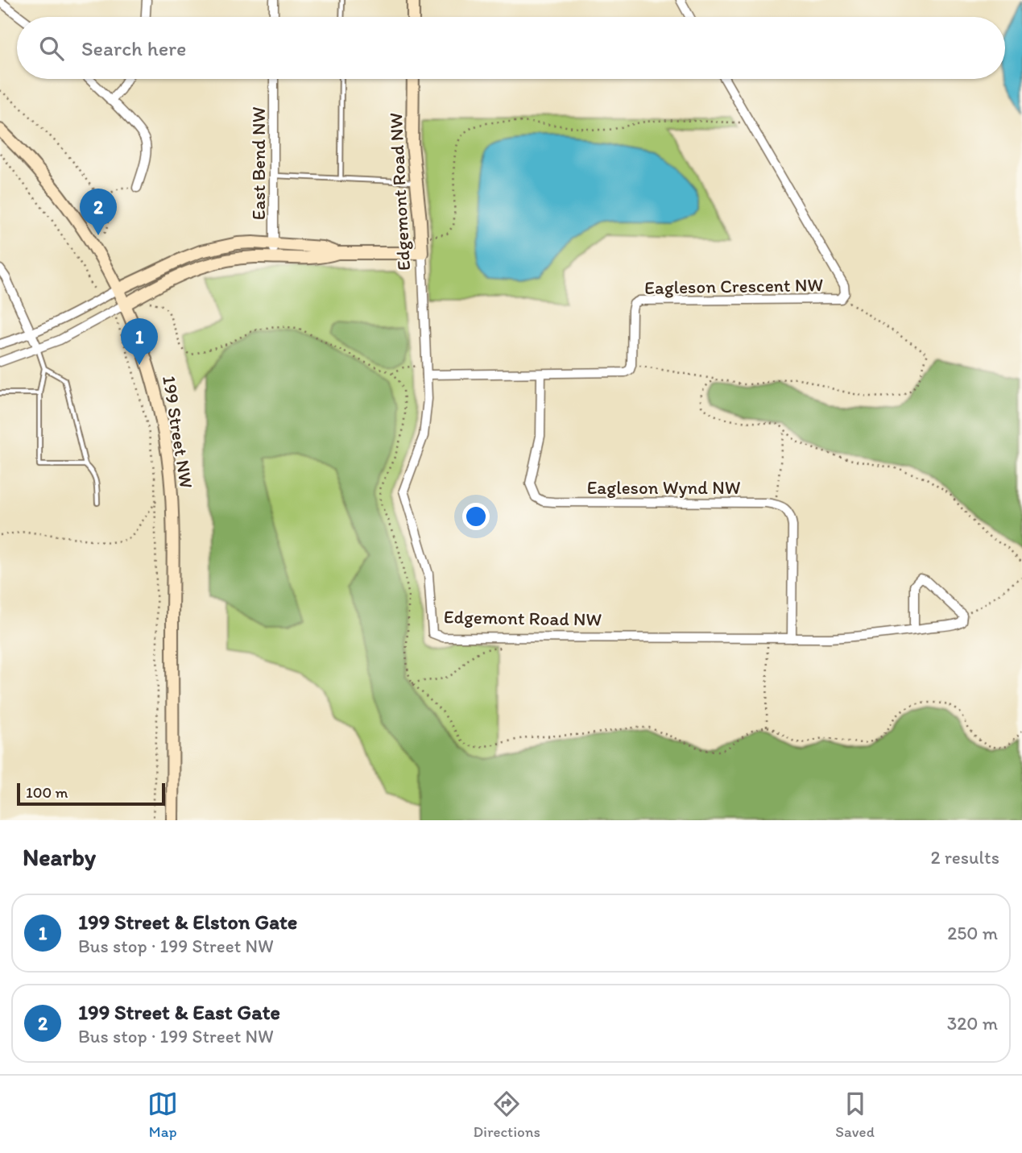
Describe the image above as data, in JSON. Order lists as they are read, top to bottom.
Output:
{
  "streets": {
    "street": [
      "East Bend NW",
      "Edgemont Road NW",
      "Eagleson Crescent NW",
      "199 Street NW",
      "Eagleson Wynd NW"
    ]
  },
  "scale_bar": "100 m",
  "page": {
    "search": "Search here",
    "pins": ["2", "1"],
    "scale": "100 m",
    "heading": ["Nearby", "2 results"],
    "list": [
      {
        "mark": "1",
        "name": "199 Street & Elston Gate",
        "note": "Bus stop · 199 Street NW",
        "value": "250 m"
      },
      {
        "mark": "2",
        "name": "199 Street & East Gate",
        "note": "Bus stop · 199 Street NW",
        "value": "320 m"
      }
    ],
    "nav": ["Map", "Directions", "Saved"]
  }
}
